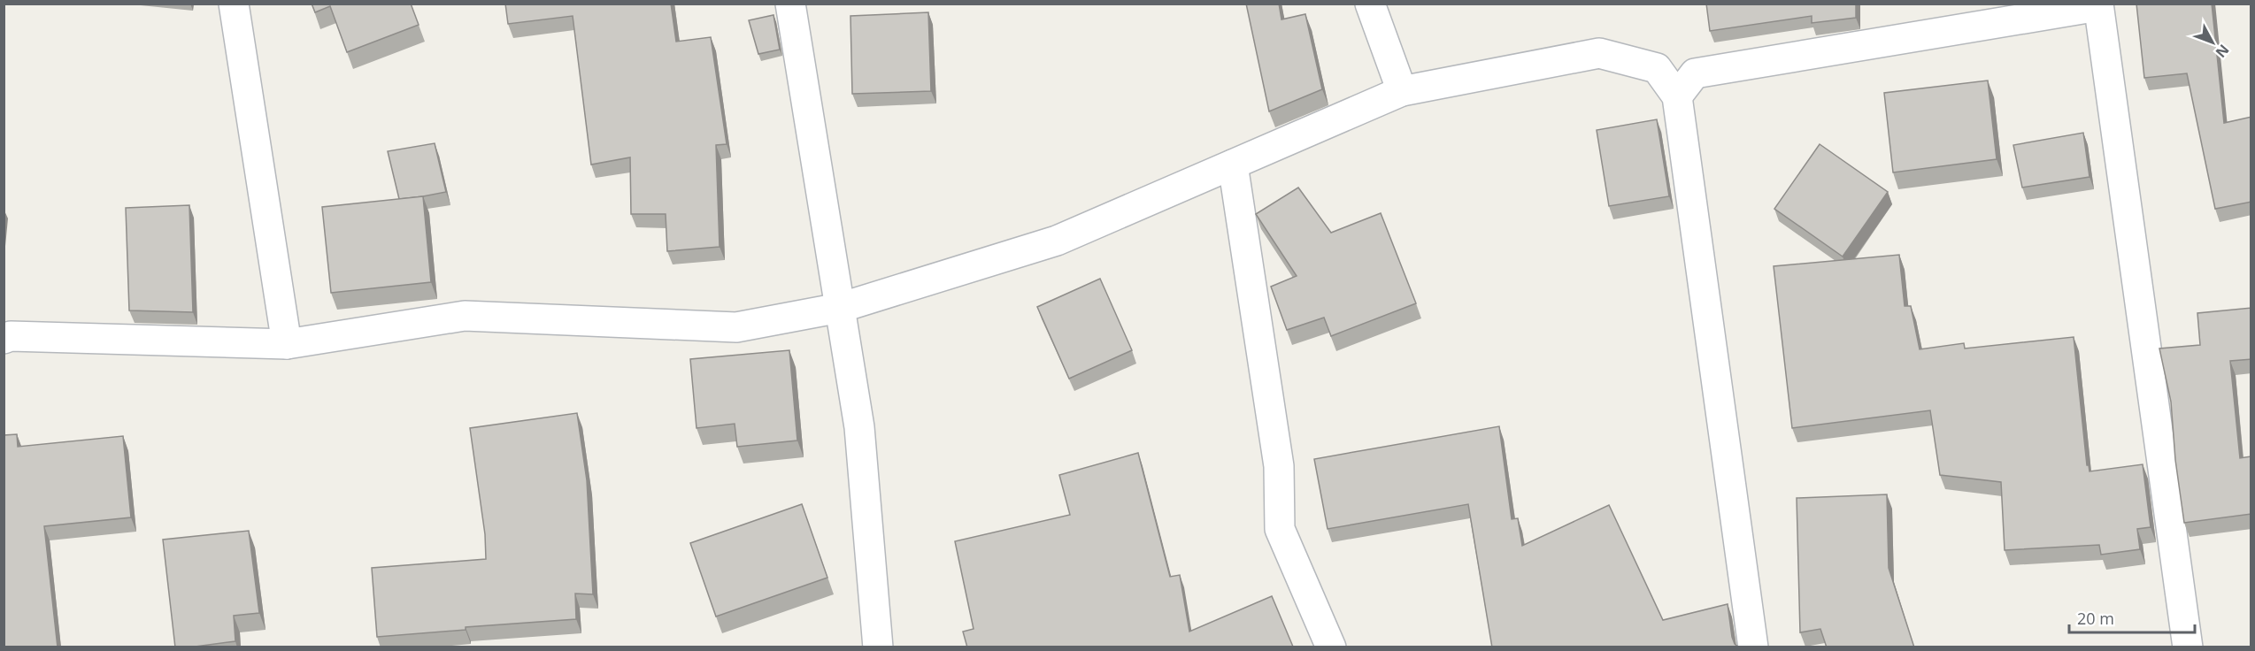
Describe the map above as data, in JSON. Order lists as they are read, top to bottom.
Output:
{
  "scale_bar": "20 m",
  "north": "bottom right"
}
